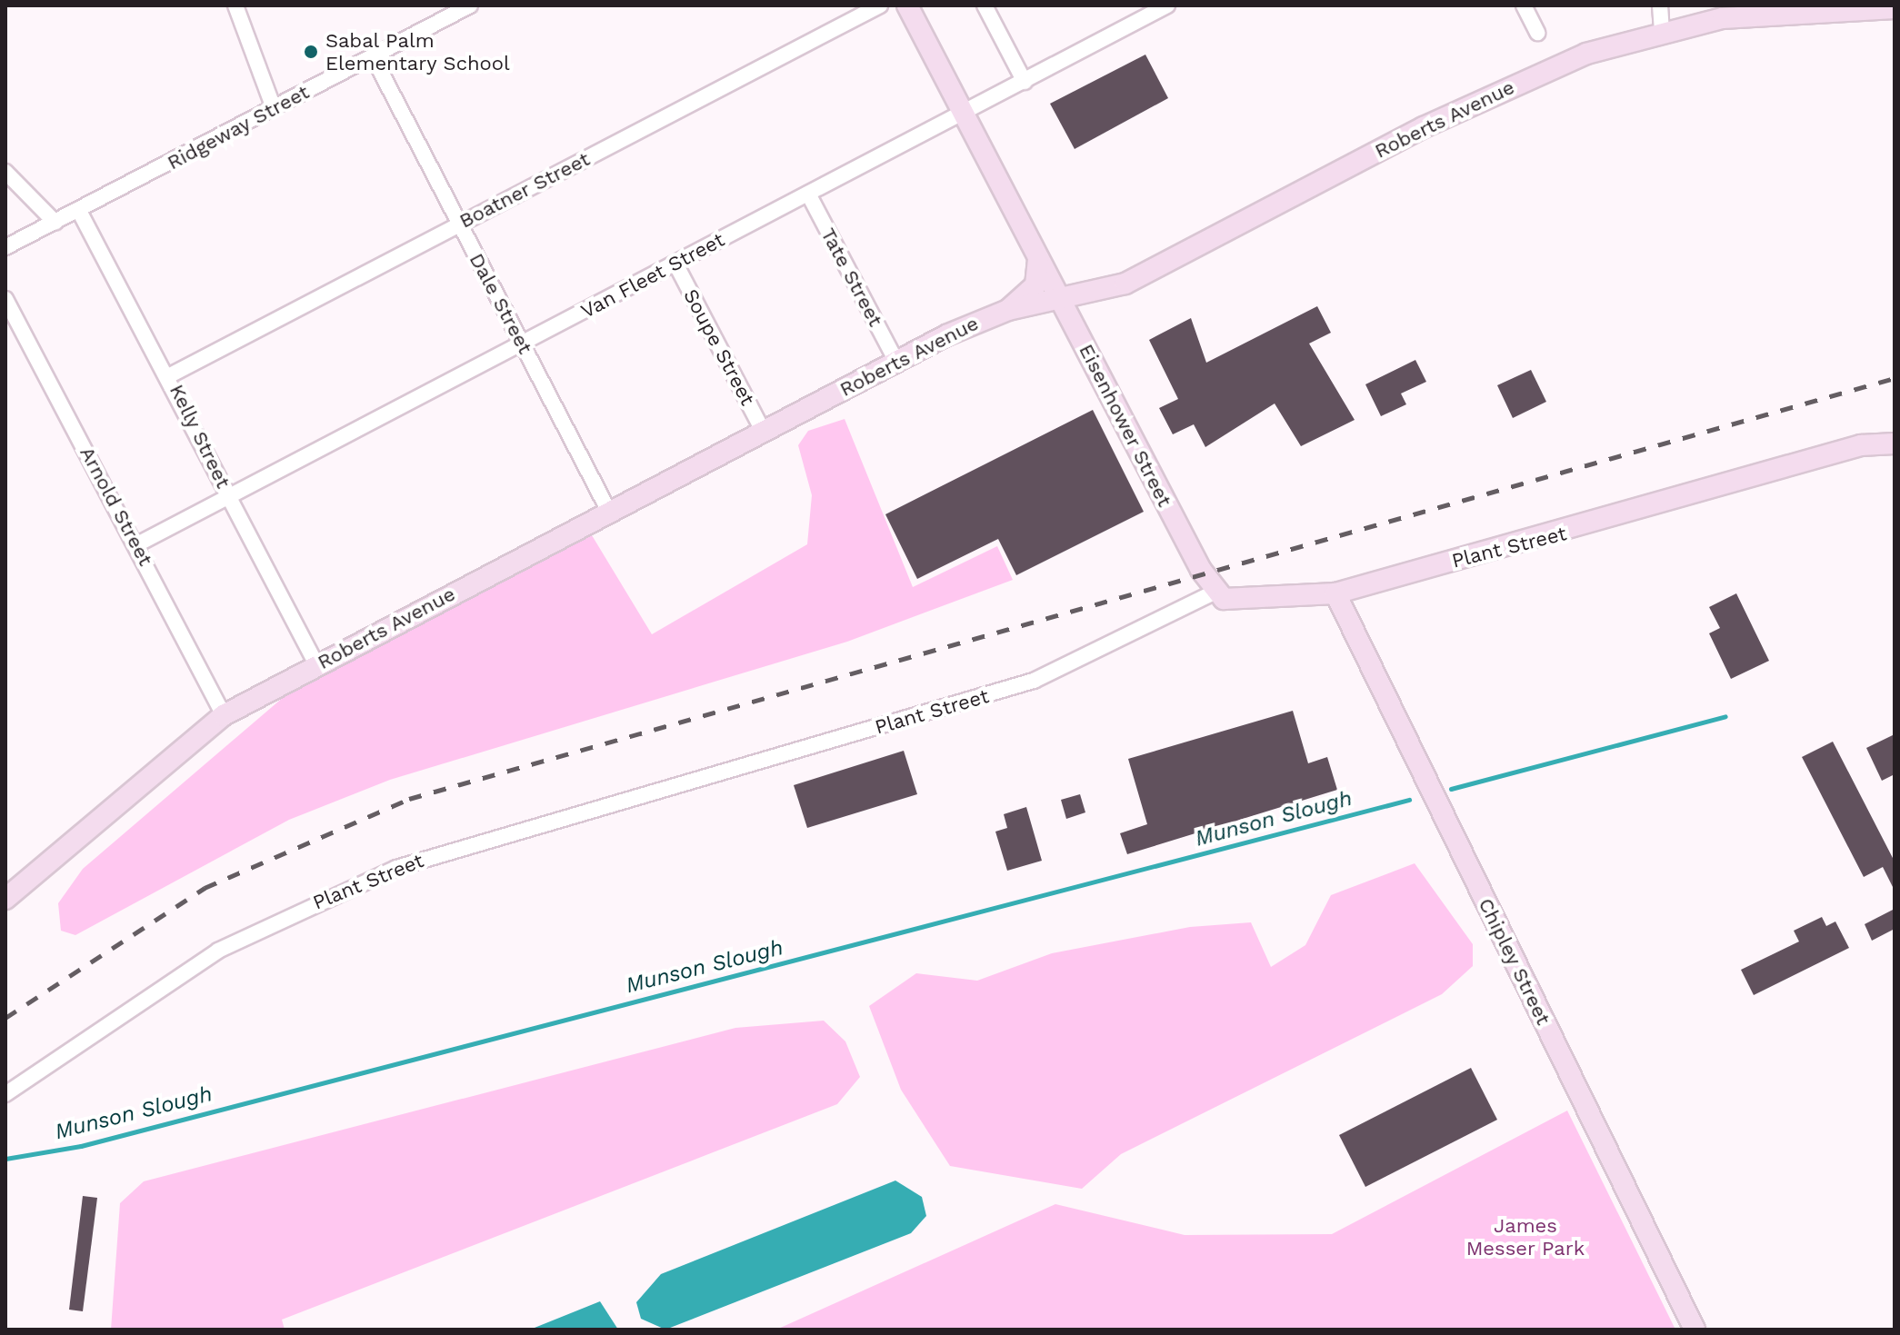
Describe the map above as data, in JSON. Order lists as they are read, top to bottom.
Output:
{
  "streets": {
    "street": [
      "Roberts Avenue",
      "Ridgeway Street",
      "Boatner Street",
      "Van Fleet Street",
      "Tate Street",
      "Dale Street",
      "Soupe Street",
      "Eisenhower Street",
      "Kelly Street",
      "Arnold Street",
      "Plant Street",
      "Chipley Street"
    ]
  },
  "crossings": [
    ["Roberts Avenue", "Tate Street"],
    ["Roberts Avenue", "Dale Street"],
    ["Roberts Avenue", "Soupe Street"],
    ["Roberts Avenue", "Eisenhower Street"],
    ["Roberts Avenue", "Kelly Street"],
    ["Roberts Avenue", "Arnold Street"],
    ["Ridgeway Street", "Dale Street"],
    ["Ridgeway Street", "Kelly Street"],
    ["Boatner Street", "Dale Street"],
    ["Boatner Street", "Kelly Street"],
    ["Van Fleet Street", "Tate Street"],
    ["Van Fleet Street", "Dale Street"],
    ["Van Fleet Street", "Soupe Street"],
    ["Van Fleet Street", "Eisenhower Street"],
    ["Van Fleet Street", "Kelly Street"],
    ["Van Fleet Street", "Arnold Street"],
    ["Eisenhower Street", "Plant Street"],
    ["Plant Street", "Chipley Street"]
  ],
  "water": ["Munson Slough"],
  "parks": ["James Messer Park"],
  "places": ["Sabal Palm Elementary School"]
}
